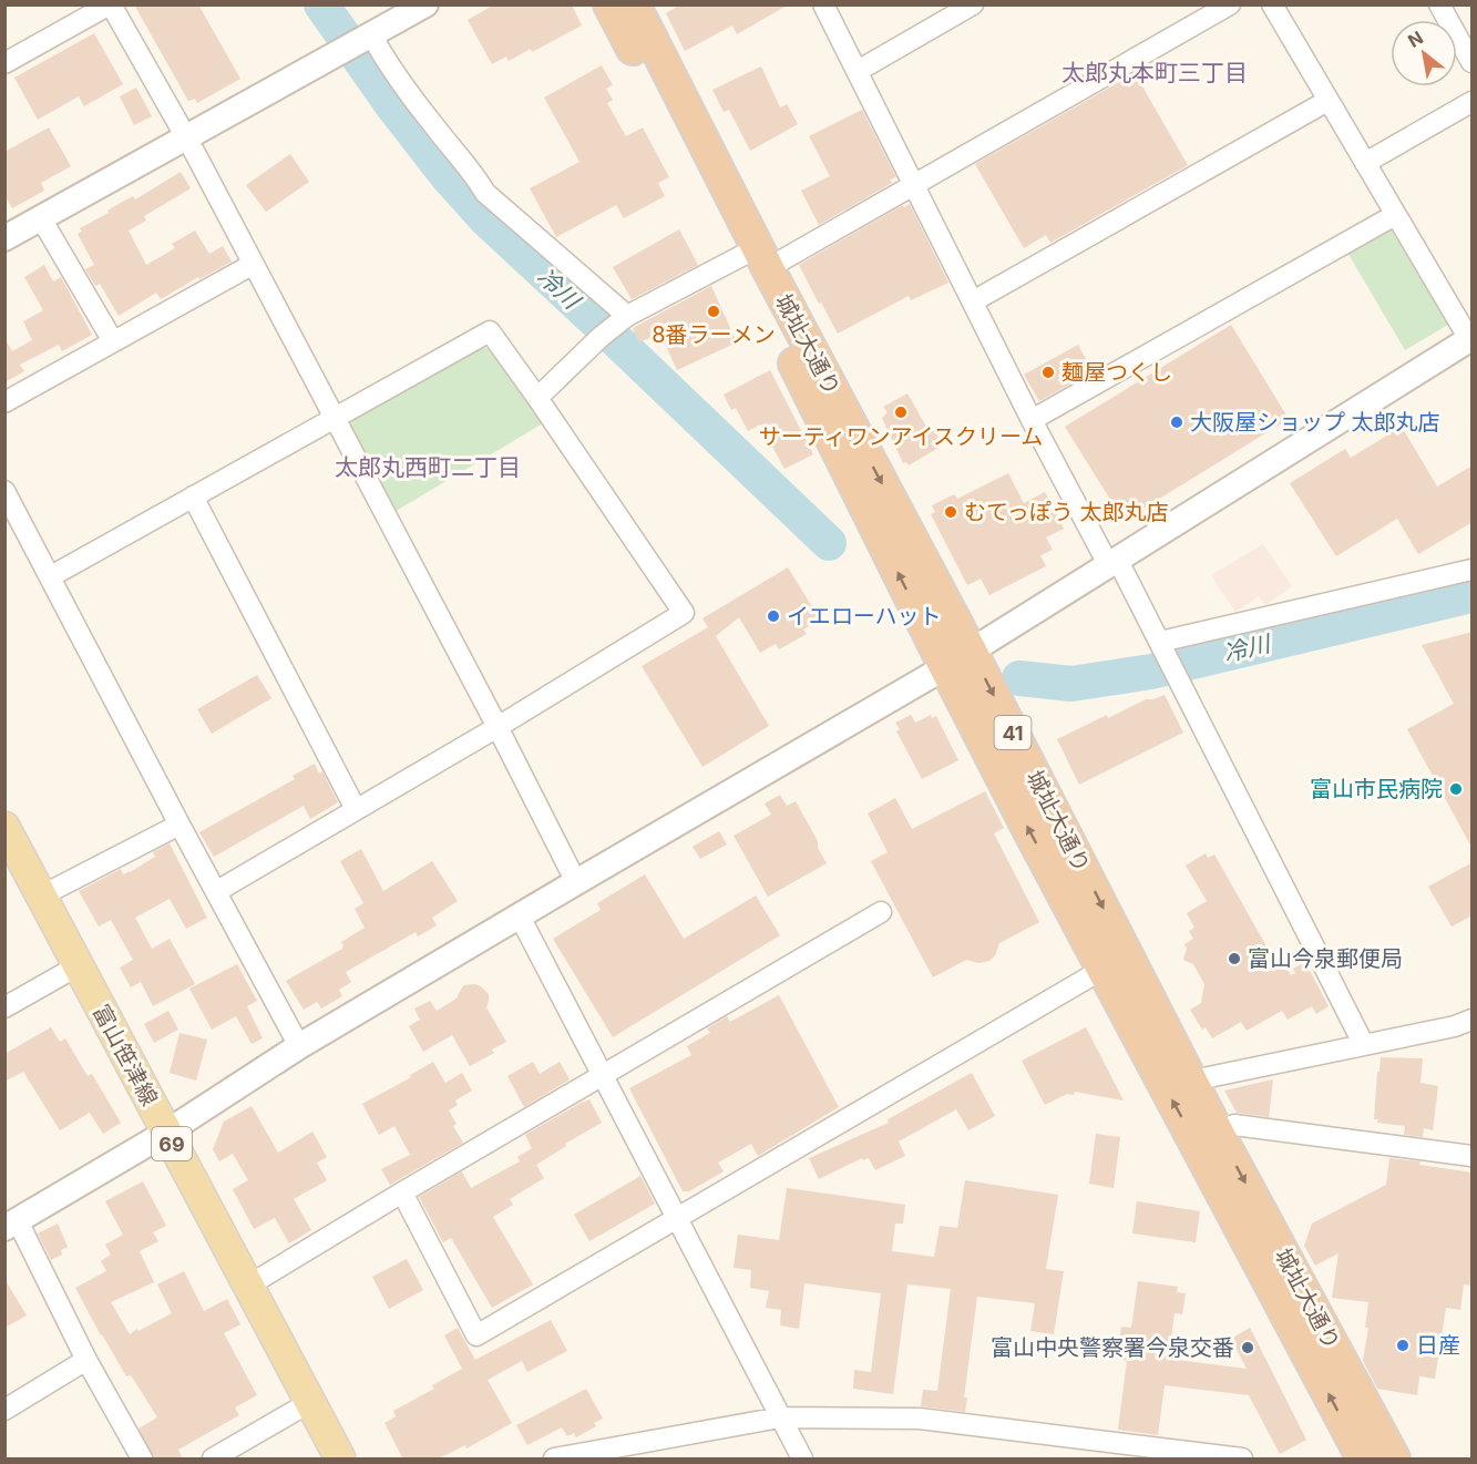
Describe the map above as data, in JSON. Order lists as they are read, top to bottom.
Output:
{
  "streets": {
    "highway": ["城址大通り", "41"],
    "main road": ["富山笹津線", "69"]
  },
  "districts": ["太郎丸本町三丁目", "太郎丸西町二丁目"],
  "water": ["冷川"],
  "places": [
    "8番ラーメン",
    "麺屋つくし",
    "サーティワンアイスクリーム",
    "大阪屋ショップ 太郎丸店",
    "むてっぽう 太郎丸店",
    "イエローハット",
    "富山市民病院",
    "富山今泉郵便局",
    "日産",
    "富山中央警察署今泉交番"
  ],
  "north": "top left"
}
